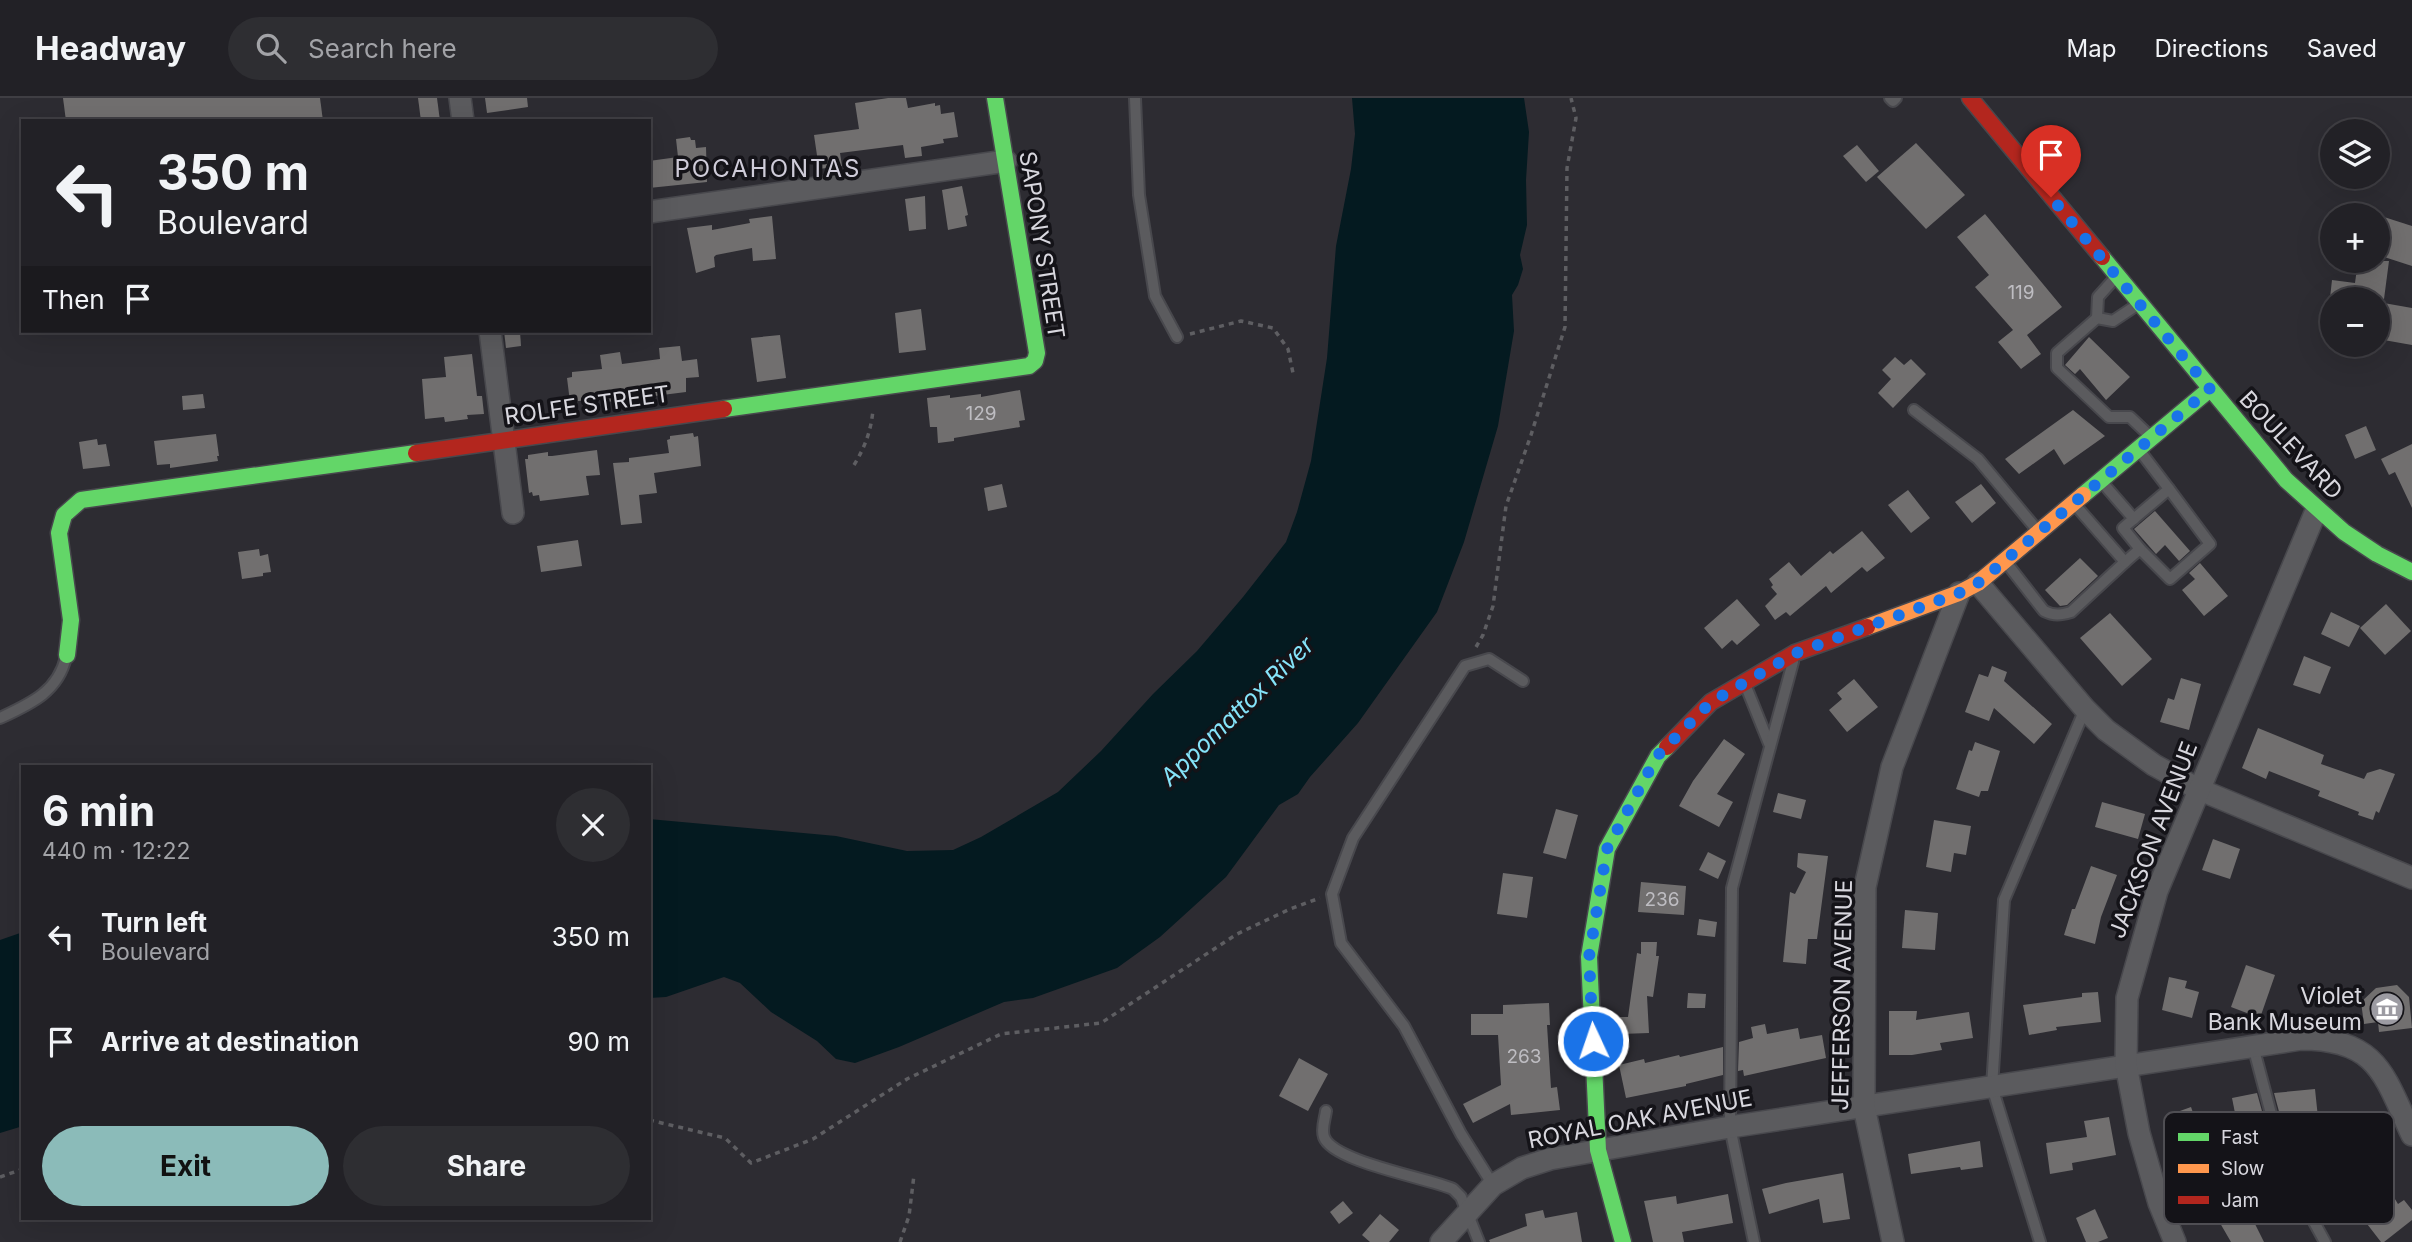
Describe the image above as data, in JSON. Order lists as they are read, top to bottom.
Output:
{
  "streets": {
    "street": [
      "SAPONY STREET",
      "ROLFE STREET",
      "BOULEVARD",
      "JACKSON AVENUE",
      "JEFFERSON AVENUE",
      "ROYAL OAK AVENUE"
    ]
  },
  "crossings": [
    ["SAPONY STREET", "ROLFE STREET"],
    ["BOULEVARD", "JACKSON AVENUE"],
    ["JACKSON AVENUE", "ROYAL OAK AVENUE"],
    ["JEFFERSON AVENUE", "ROYAL OAK AVENUE"]
  ],
  "districts": ["POCAHONTAS"],
  "water": ["Appomattox River"],
  "places": {
    "museum": ["Violet Bank Museum"]
  },
  "house_numbers": [
    "119",
    "129",
    "236",
    "263"
  ],
  "legend": ["Fast", "Slow", "Jam"],
  "page": {
    "header": "Headway",
    "search": "Search here",
    "nav": ["Map", "Directions", "Saved"],
    "map_buttons": ["+", "−"],
    "turn": ["350 m", "Boulevard"],
    "then": "Then",
    "heading": ["6 min", "440 m · 12:22"],
    "list": [
      {
        "name": "Turn left",
        "note": "Boulevard",
        "value": "350 m"
      },
      {
        "name": "Arrive at destination",
        "value": "90 m"
      }
    ],
    "buttons": ["Exit", "Share"]
  }
}
